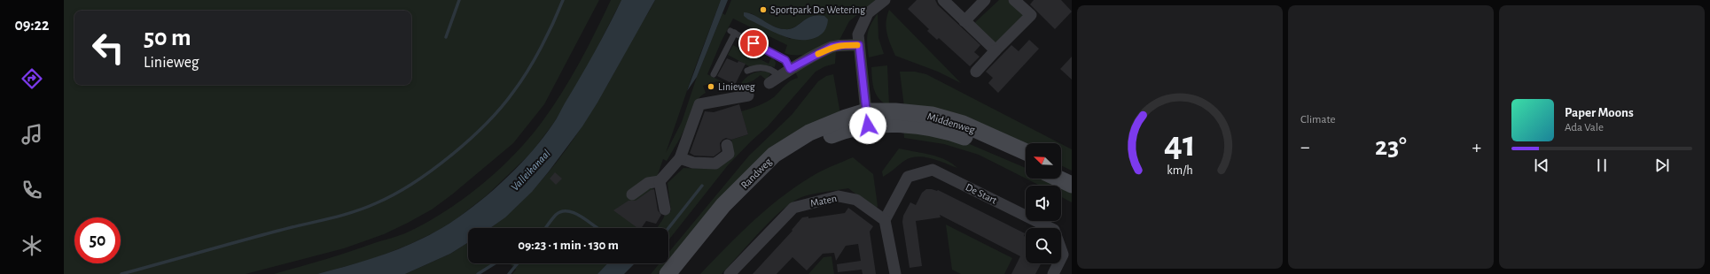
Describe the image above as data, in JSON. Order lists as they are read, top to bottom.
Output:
{
  "streets": {
    "main road": ["Middenweg", "Randweg"],
    "street": ["De Start", "Maten"]
  },
  "crossings": [
    ["Middenweg", "Randweg"],
    ["De Start", "Maten"]
  ],
  "water": ["Valleikanaal"],
  "places": ["Sportpark De Wetering", "Linieweg"],
  "north": "top left",
  "page": {
    "tabs": "09:22",
    "tile": "Climate",
    "turn": ["50 m", "Linieweg"],
    "song": ["Paper Moons", "Ada Vale"],
    "heat": ["−", "23°", "+"],
    "limit": "50",
    "trip": "09:23 · 1 min · 130 m",
    "gauge": ["41", "km/h"]
  }
}
